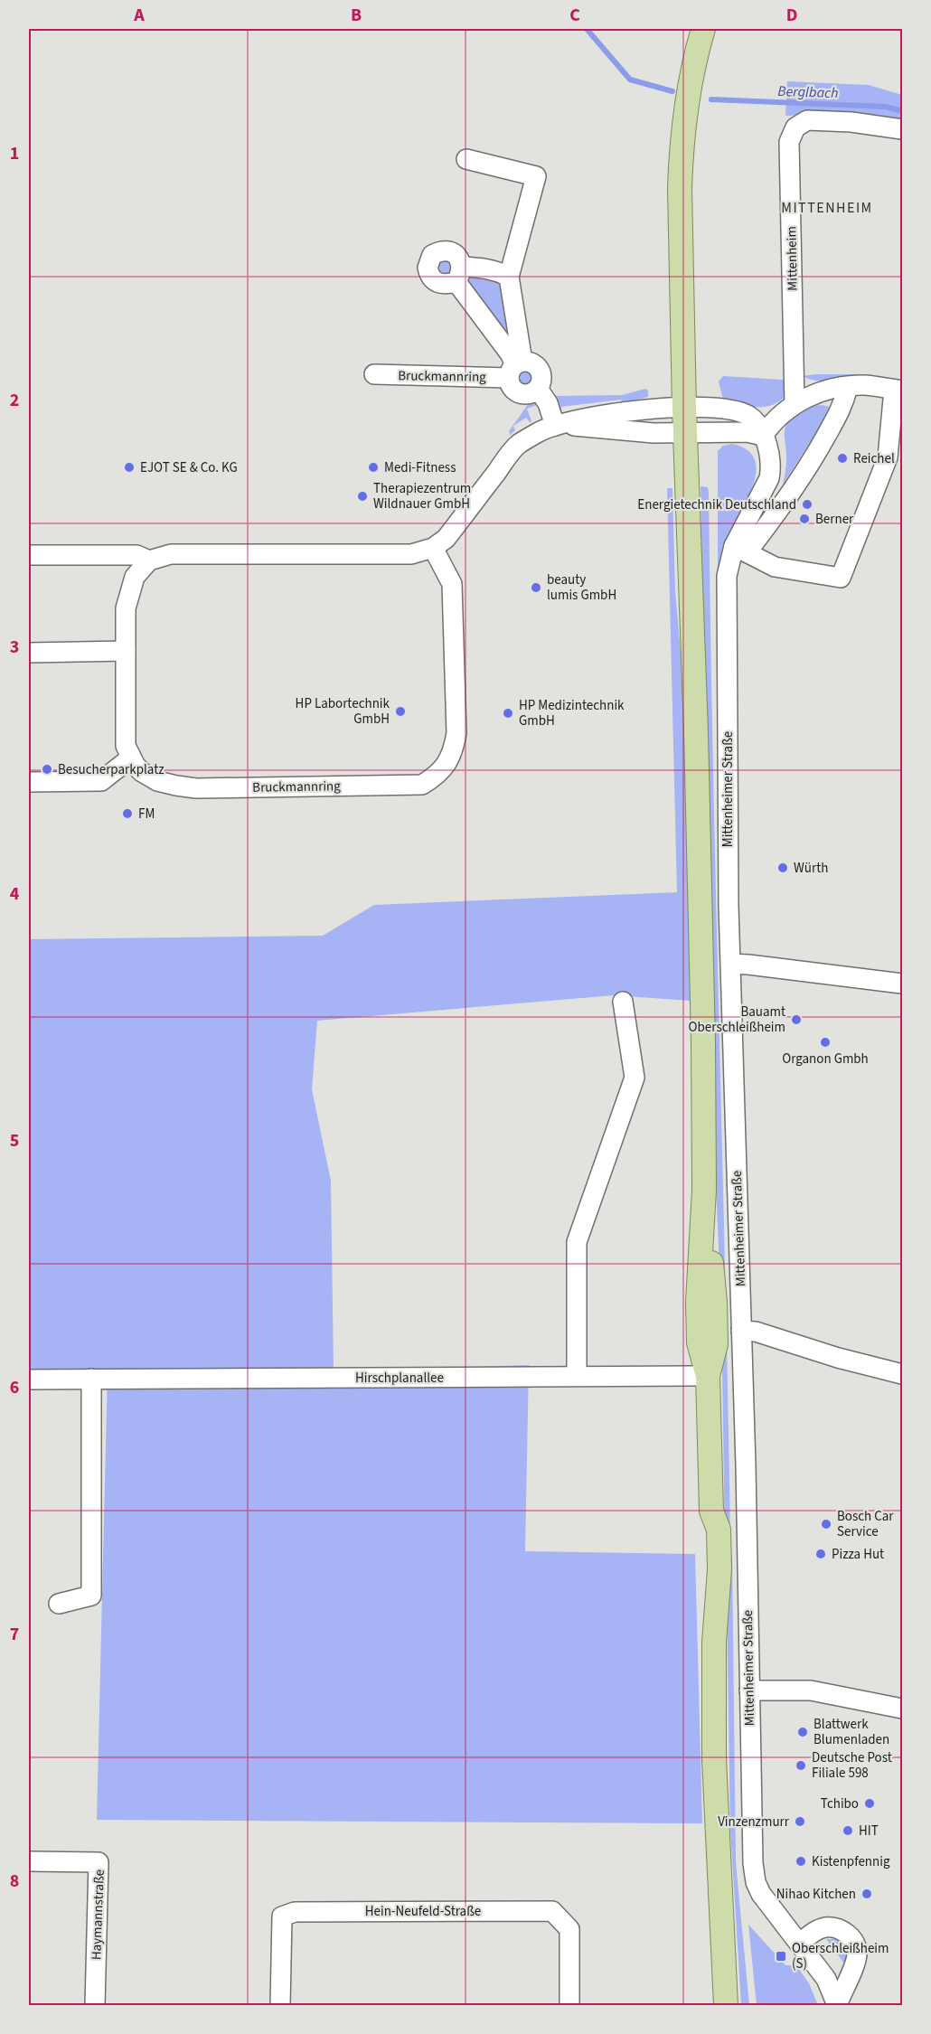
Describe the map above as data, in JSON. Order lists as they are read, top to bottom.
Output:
{
  "streets": {
    "street": [
      "Mittenheim",
      "Bruckmannring",
      "Mittenheimer Straße",
      "Hirschplanallee",
      "Hein-Neufeld-Straße",
      "Haymannstraße"
    ]
  },
  "districts": ["MITTENHEIM"],
  "water": ["Berglbach"],
  "places": {
    "other": [
      "Reichel",
      "EJOT SE & Co. KG",
      "Medi-Fitness",
      "Therapiezentrum Wildnauer GmbH",
      "Energietechnik Deutschland",
      "Berner",
      "beauty lumis GmbH",
      "HP Labortechnik GmbH",
      "HP Medizintechnik GmbH",
      "Besucherparkplatz",
      "FM",
      "Würth",
      "Bauamt Oberschleißheim",
      "Organon Gmbh",
      "Bosch Car Service",
      "Pizza Hut",
      "Blattwerk Blumenladen",
      "Deutsche Post Filiale 598",
      "Tchibo",
      "Vinzenzmurr",
      "HIT",
      "Kistenpfennig",
      "Nihao Kitchen"
    ],
    "transit": ["Oberschleißheim (S)"]
  },
  "grid": {
    "columns": [
      "A",
      "B",
      "C",
      "D"
    ],
    "rows": [
      "1",
      "2",
      "3",
      "4",
      "5",
      "6",
      "7",
      "8"
    ]
  }
}
